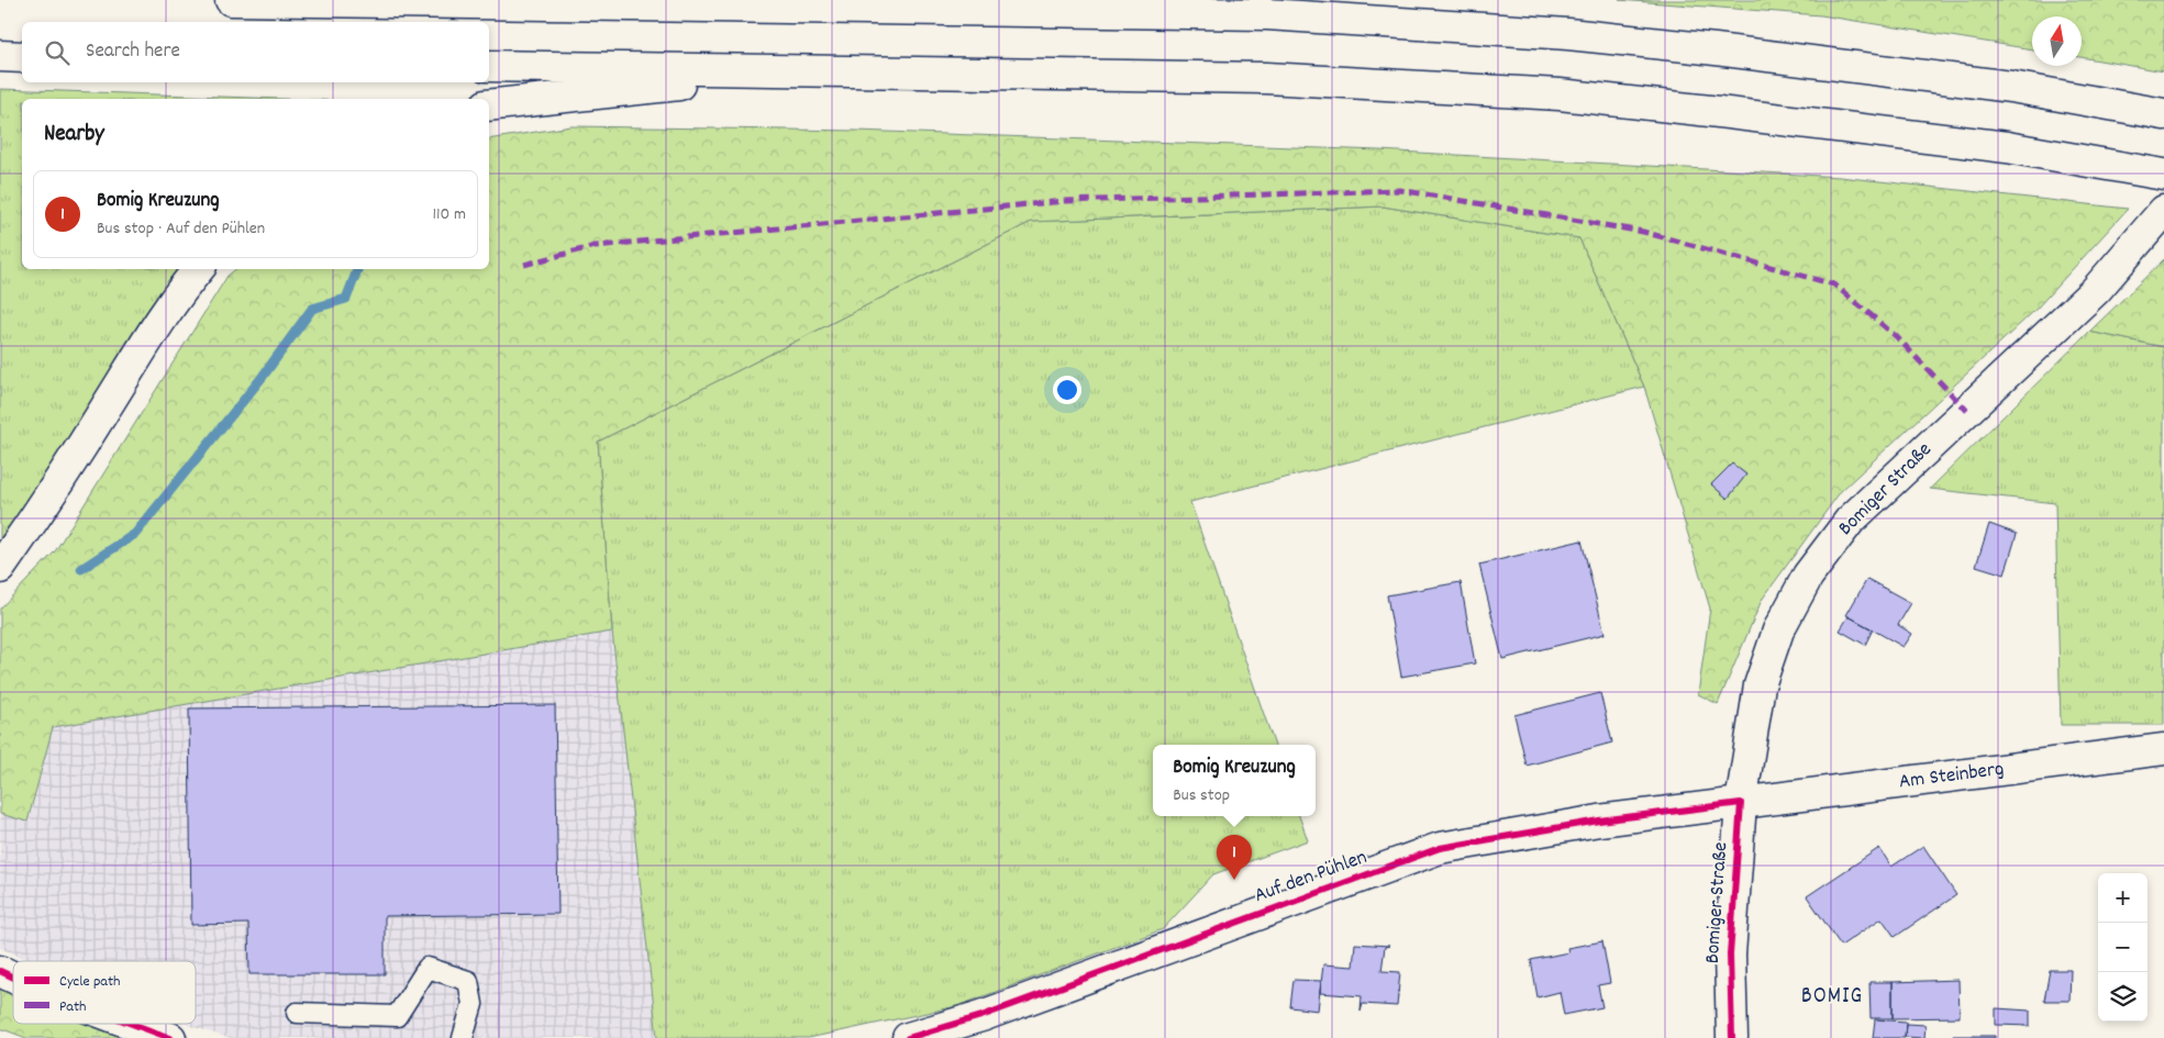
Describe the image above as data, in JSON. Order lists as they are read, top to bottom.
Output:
{
  "streets": {
    "main road": ["Bomiger Straße", "Am Steinberg", "Auf den Pühlen"]
  },
  "crossings": [
    ["Bomiger Straße", "Am Steinberg"],
    ["Bomiger Straße", "Auf den Pühlen"],
    ["Am Steinberg", "Auf den Pühlen"]
  ],
  "districts": ["BOMIG"],
  "legend": ["Cycle path", "Path"],
  "north": "top",
  "page": {
    "search": "Search here",
    "heading": "Nearby",
    "list": [
      {
        "mark": "1",
        "name": "Bomig Kreuzung",
        "note": "Bus stop · Auf den Pühlen",
        "value": "110 m"
      }
    ],
    "popup": ["Bomig Kreuzung", "Bus stop"],
    "pins": "1",
    "map_buttons": ["+", "−"]
  }
}
